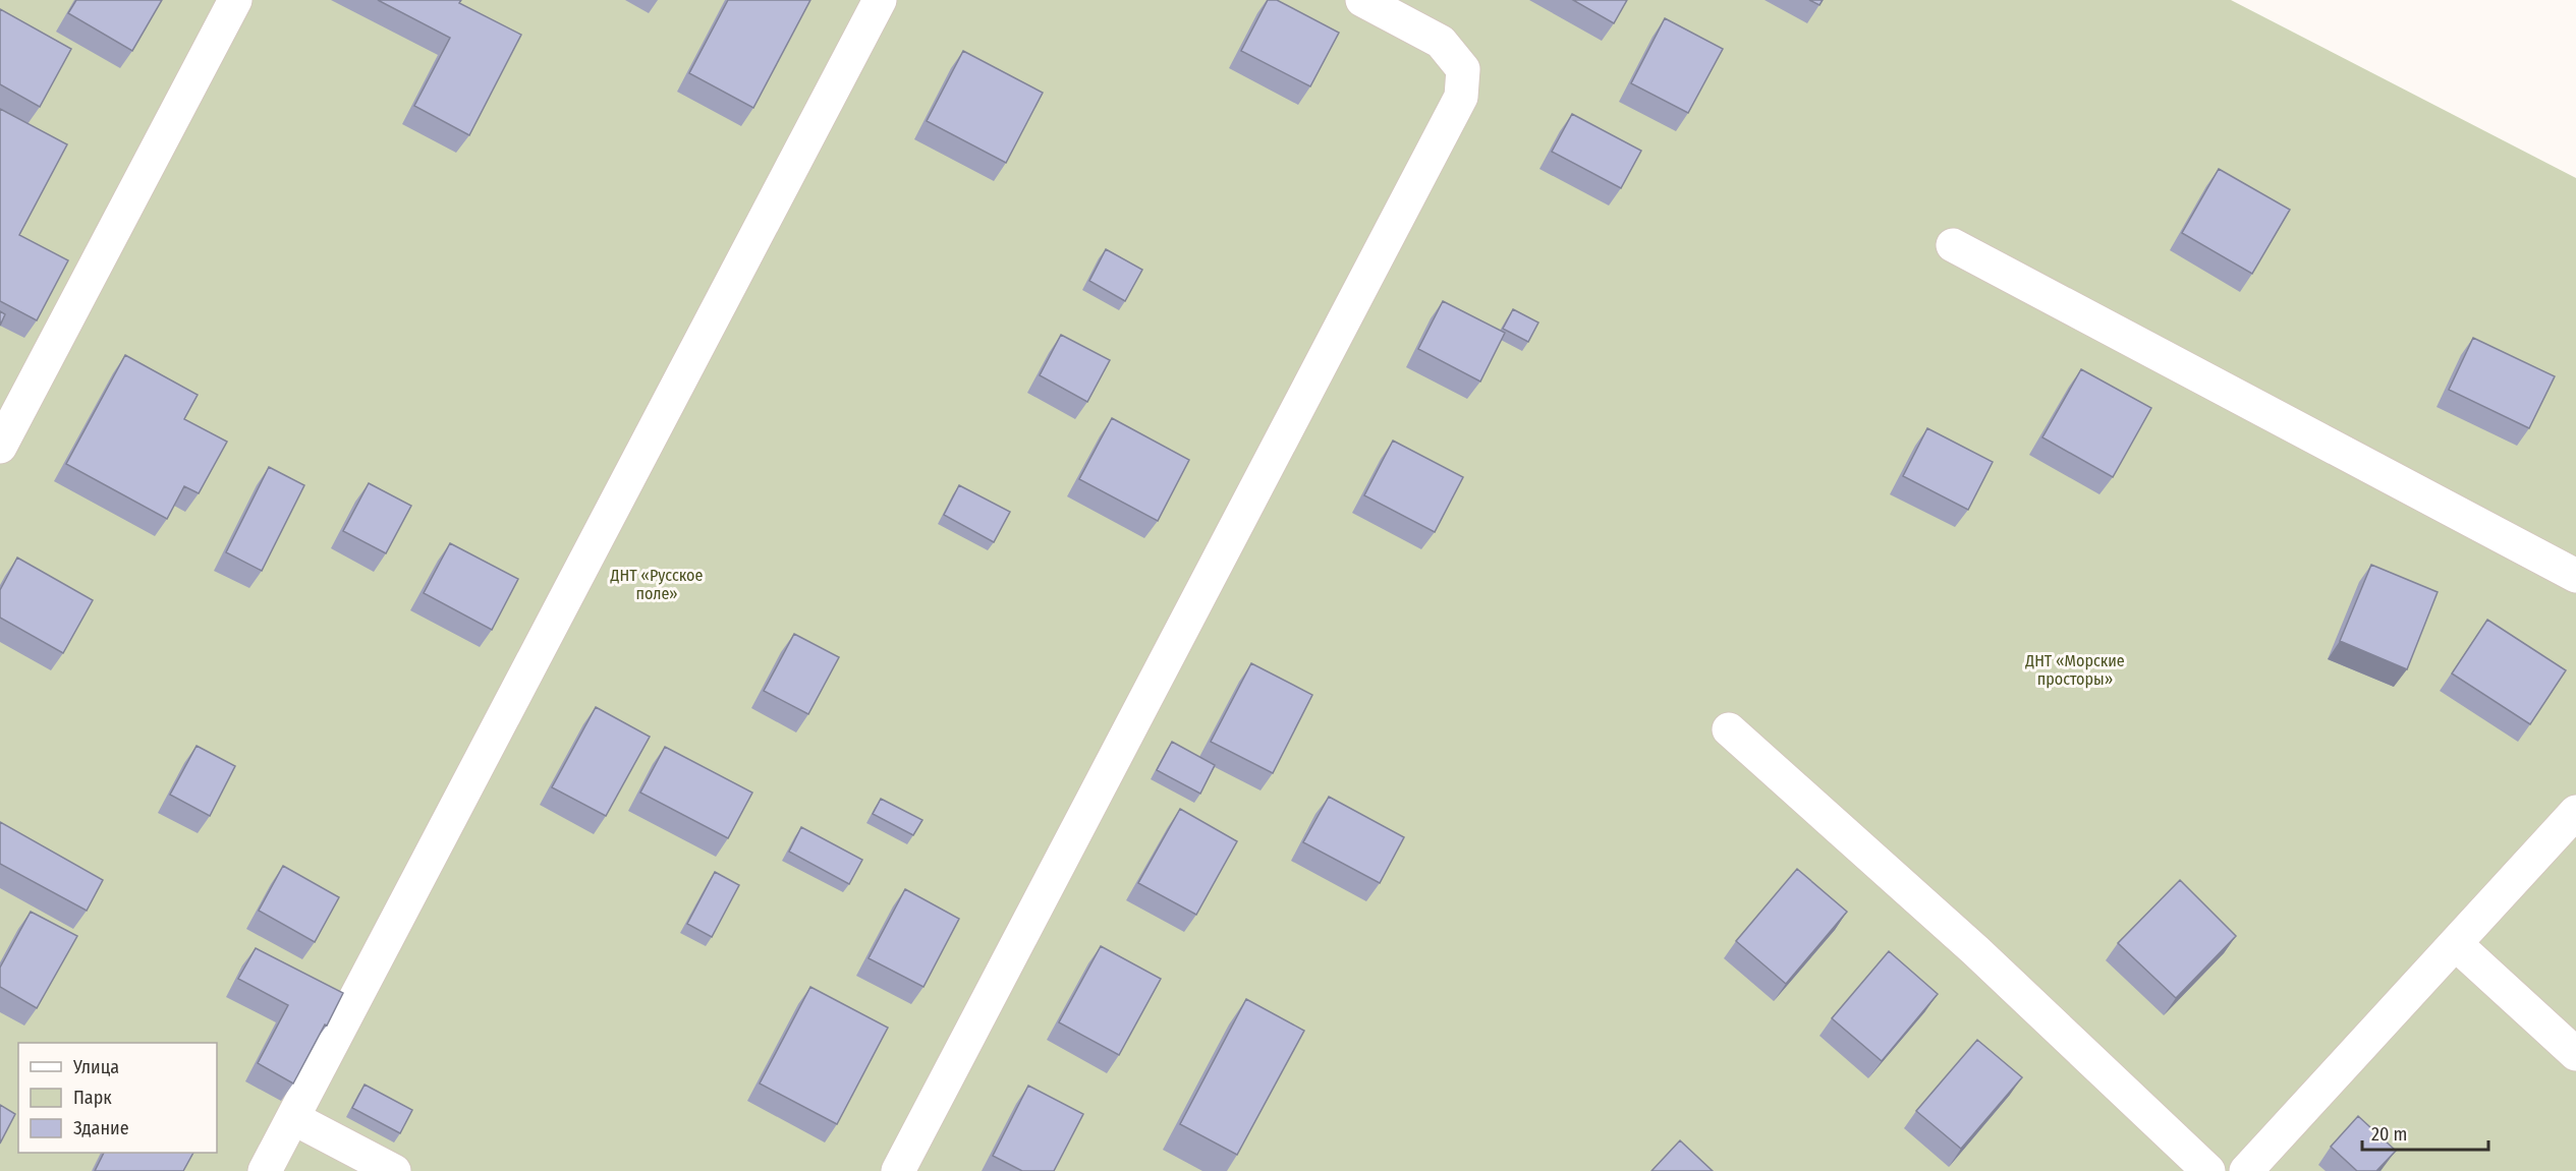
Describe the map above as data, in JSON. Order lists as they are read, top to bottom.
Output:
{
  "parks": ["ДНТ «Русское поле»", "ДНТ «Морские просторы»"],
  "legend": ["Улица", "Парк", "Здание"],
  "scale_bar": "20 m"
}
